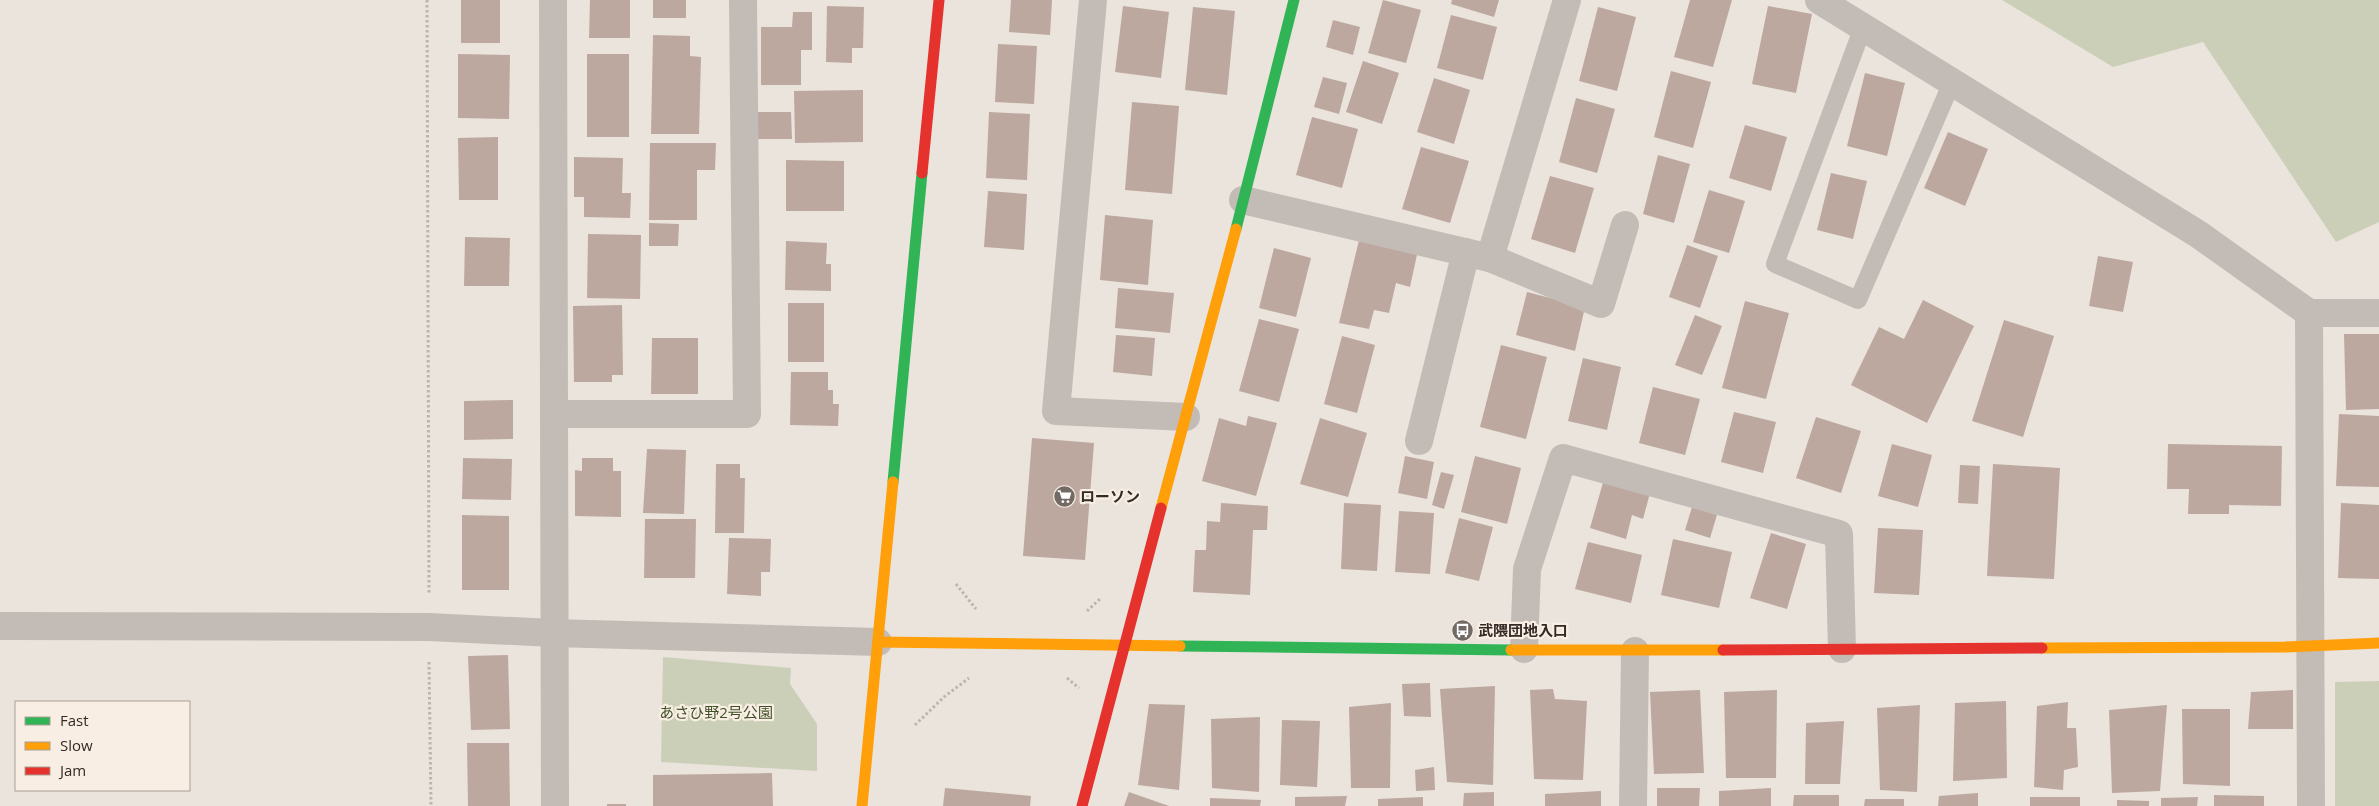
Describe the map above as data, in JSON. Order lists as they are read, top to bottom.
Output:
{
  "parks": ["あさひ野2号公園"],
  "places": {
    "supermarket": ["ローソン"],
    "bus stop": ["武隈団地入口"]
  },
  "legend": ["Fast", "Slow", "Jam"]
}
